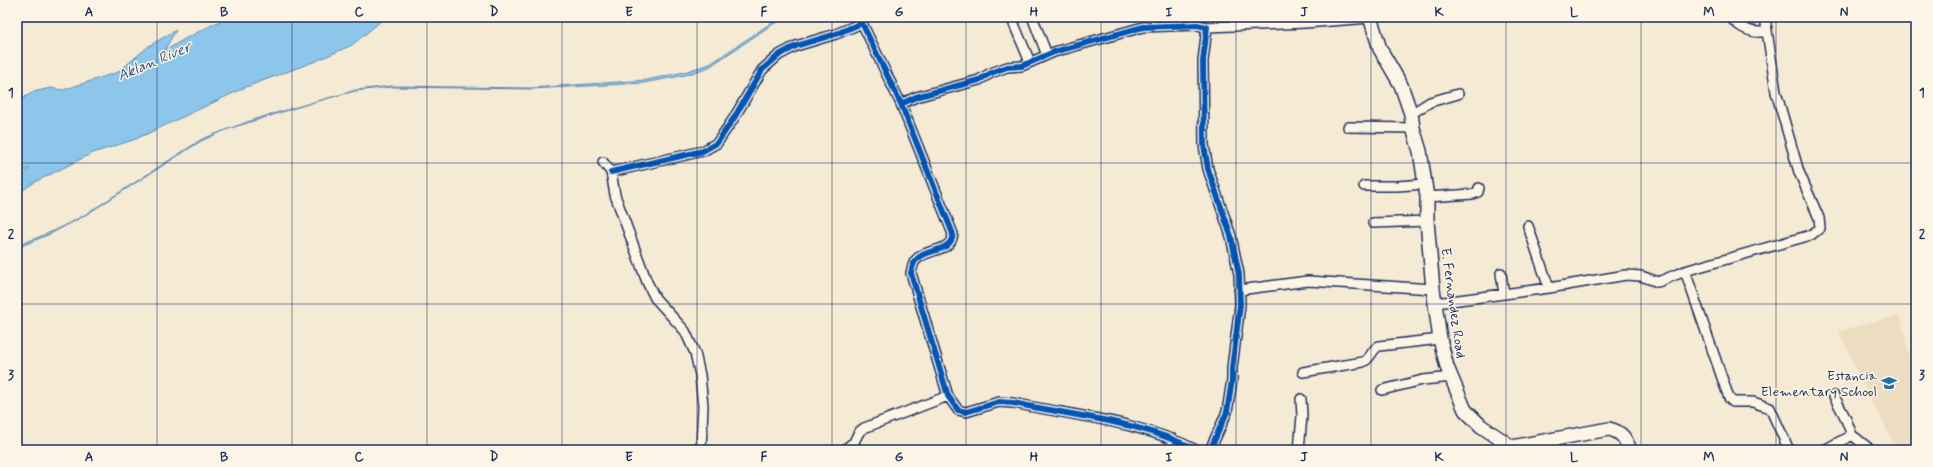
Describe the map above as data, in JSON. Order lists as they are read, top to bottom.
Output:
{
  "streets": {
    "street": ["E. Fernandez Road"]
  },
  "water": ["Aklan River"],
  "places": {
    "school or university": ["Estancia Elementary School"]
  },
  "grid": {
    "columns": [
      "A",
      "B",
      "C",
      "D",
      "E",
      "F",
      "G",
      "H",
      "I",
      "J",
      "K",
      "L",
      "M",
      "N"
    ],
    "rows": ["1", "2", "3"]
  }
}
